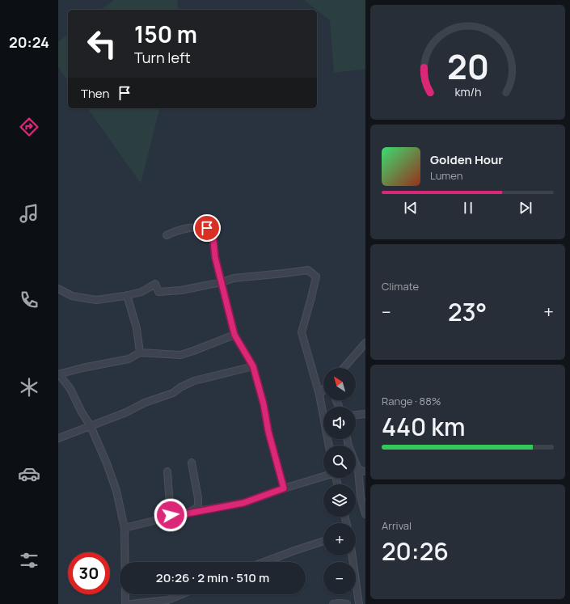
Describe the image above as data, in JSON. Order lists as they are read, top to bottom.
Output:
{
  "north": "top left",
  "page": {
    "tabs": "20:24",
    "turn": ["150 m", "Turn left"],
    "then": "Then",
    "song": ["Golden Hour", "Lumen"],
    "tile": [
      "Climate",
      ["Range · 88%", "440 km"],
      ["Arrival", "20:26"]
    ],
    "heat": ["−", "23°", "+"],
    "map_buttons": ["+", "−"],
    "limit": "30",
    "trip": "20:26 · 2 min · 510 m",
    "gauge": ["20", "km/h"]
  }
}
